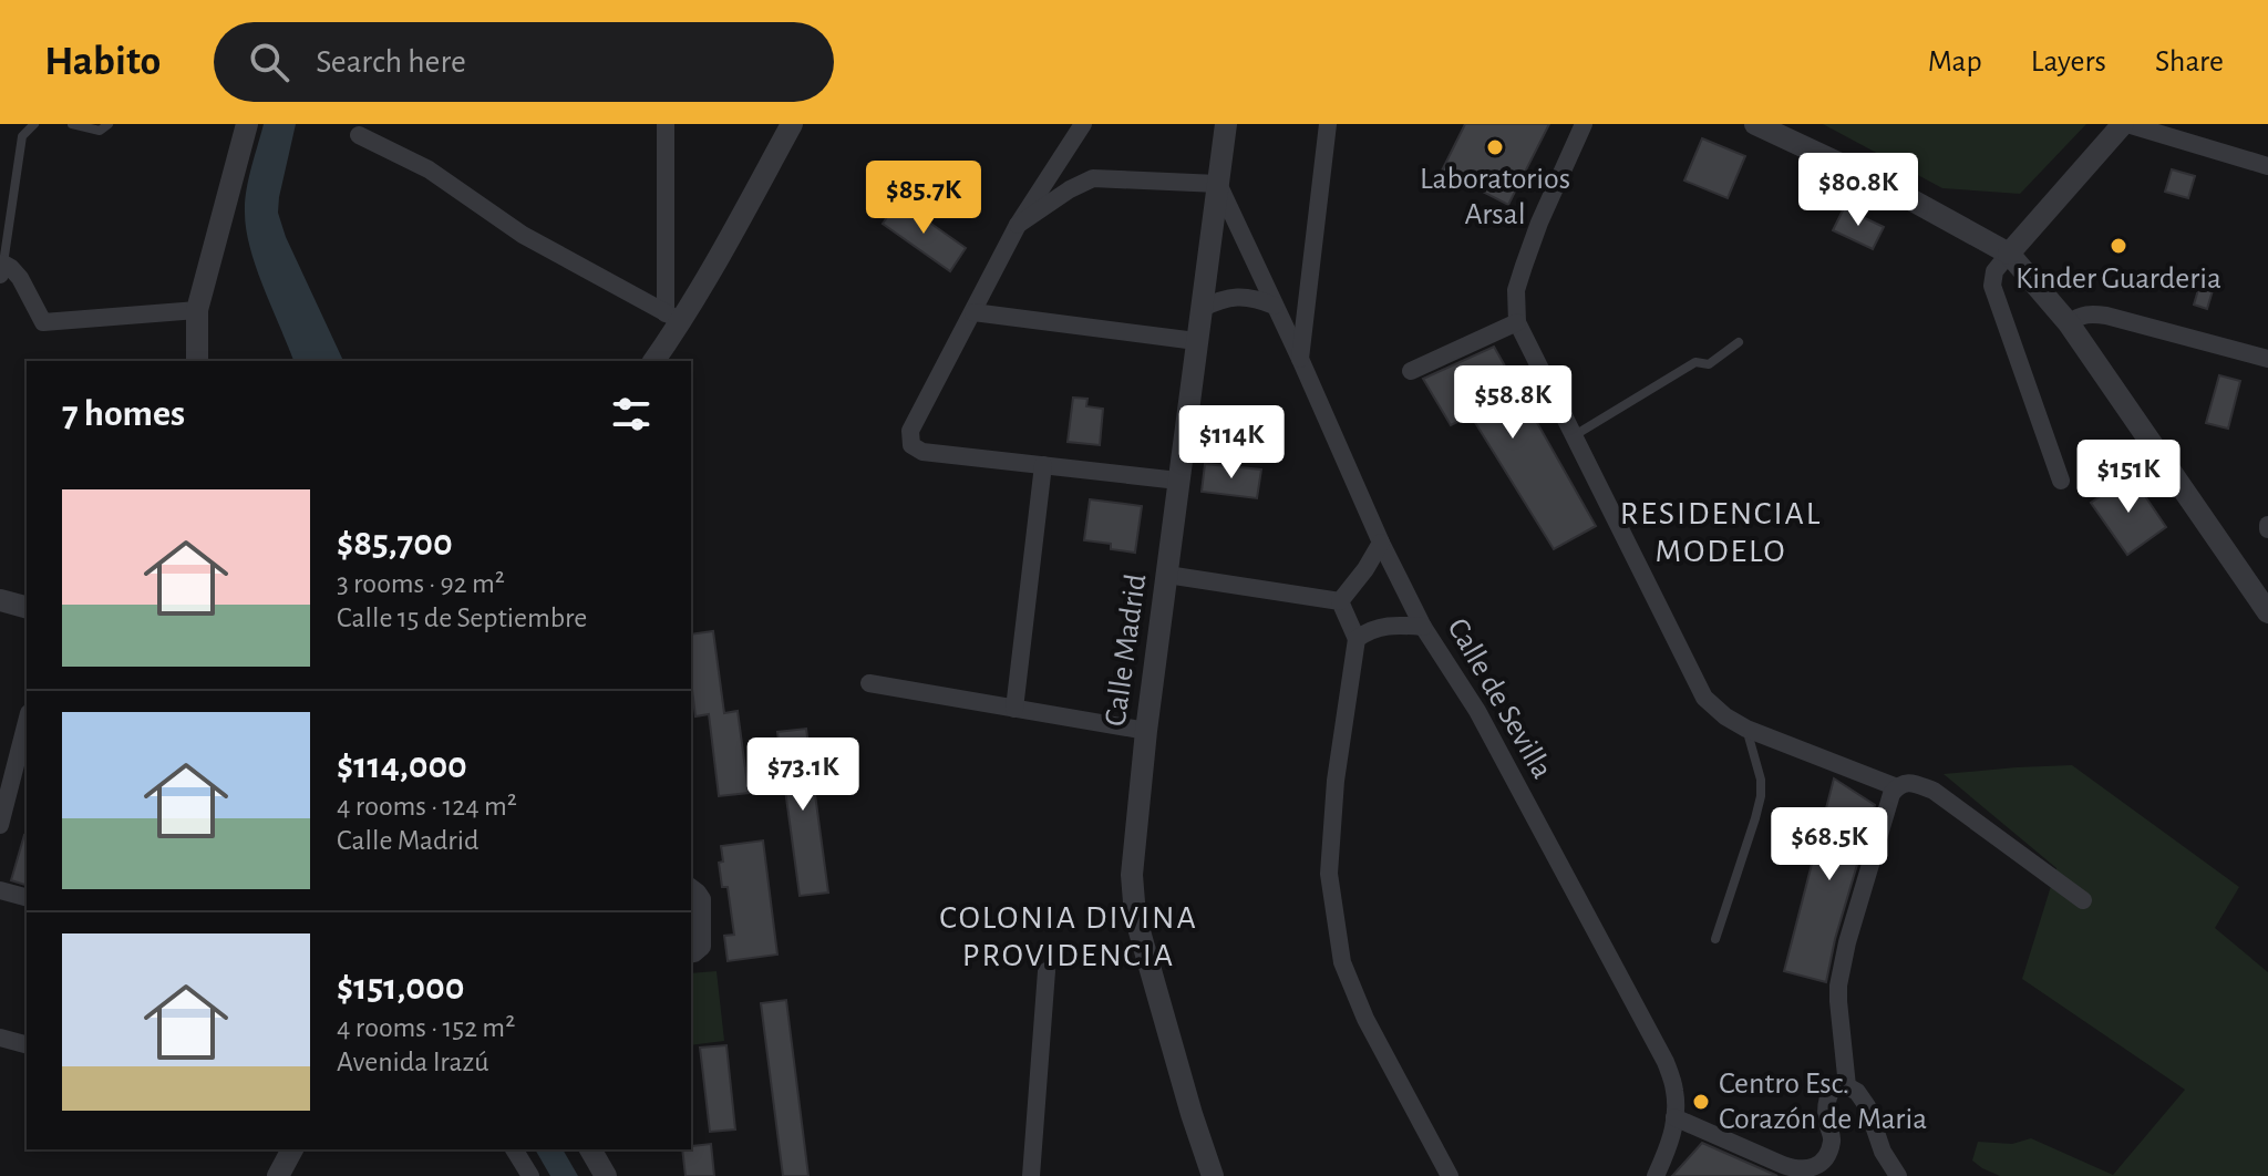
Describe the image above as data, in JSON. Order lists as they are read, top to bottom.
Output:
{
  "streets": {
    "street": ["Calle Madrid", "Calle de Sevilla"]
  },
  "crossings": [
    ["Calle Madrid", "Calle de Sevilla"]
  ],
  "districts": ["RESIDENCIAL MODELO", "COLONIA DIVINA PROVIDENCIA"],
  "places": ["Laboratorios Arsal", "Kinder Guarderia", "Centro Esc. Corazón de Maria"],
  "page": {
    "header": "Habito",
    "search": "Search here",
    "nav": ["Map", "Layers", "Share"],
    "price": [
      "$80.8K",
      "$85.7K",
      "$58.8K",
      "$114K",
      "$151K",
      "$73.1K",
      "$68.5K"
    ],
    "heading": "7 homes",
    "list": [
      {
        "name": "$85,700",
        "note": "3 rooms · 92 m² · Calle 15 de Septiembre"
      },
      {
        "name": "$114,000",
        "note": "4 rooms · 124 m² · Calle Madrid"
      },
      {
        "name": "$151,000",
        "note": "4 rooms · 152 m² · Avenida Irazú"
      }
    ]
  }
}
